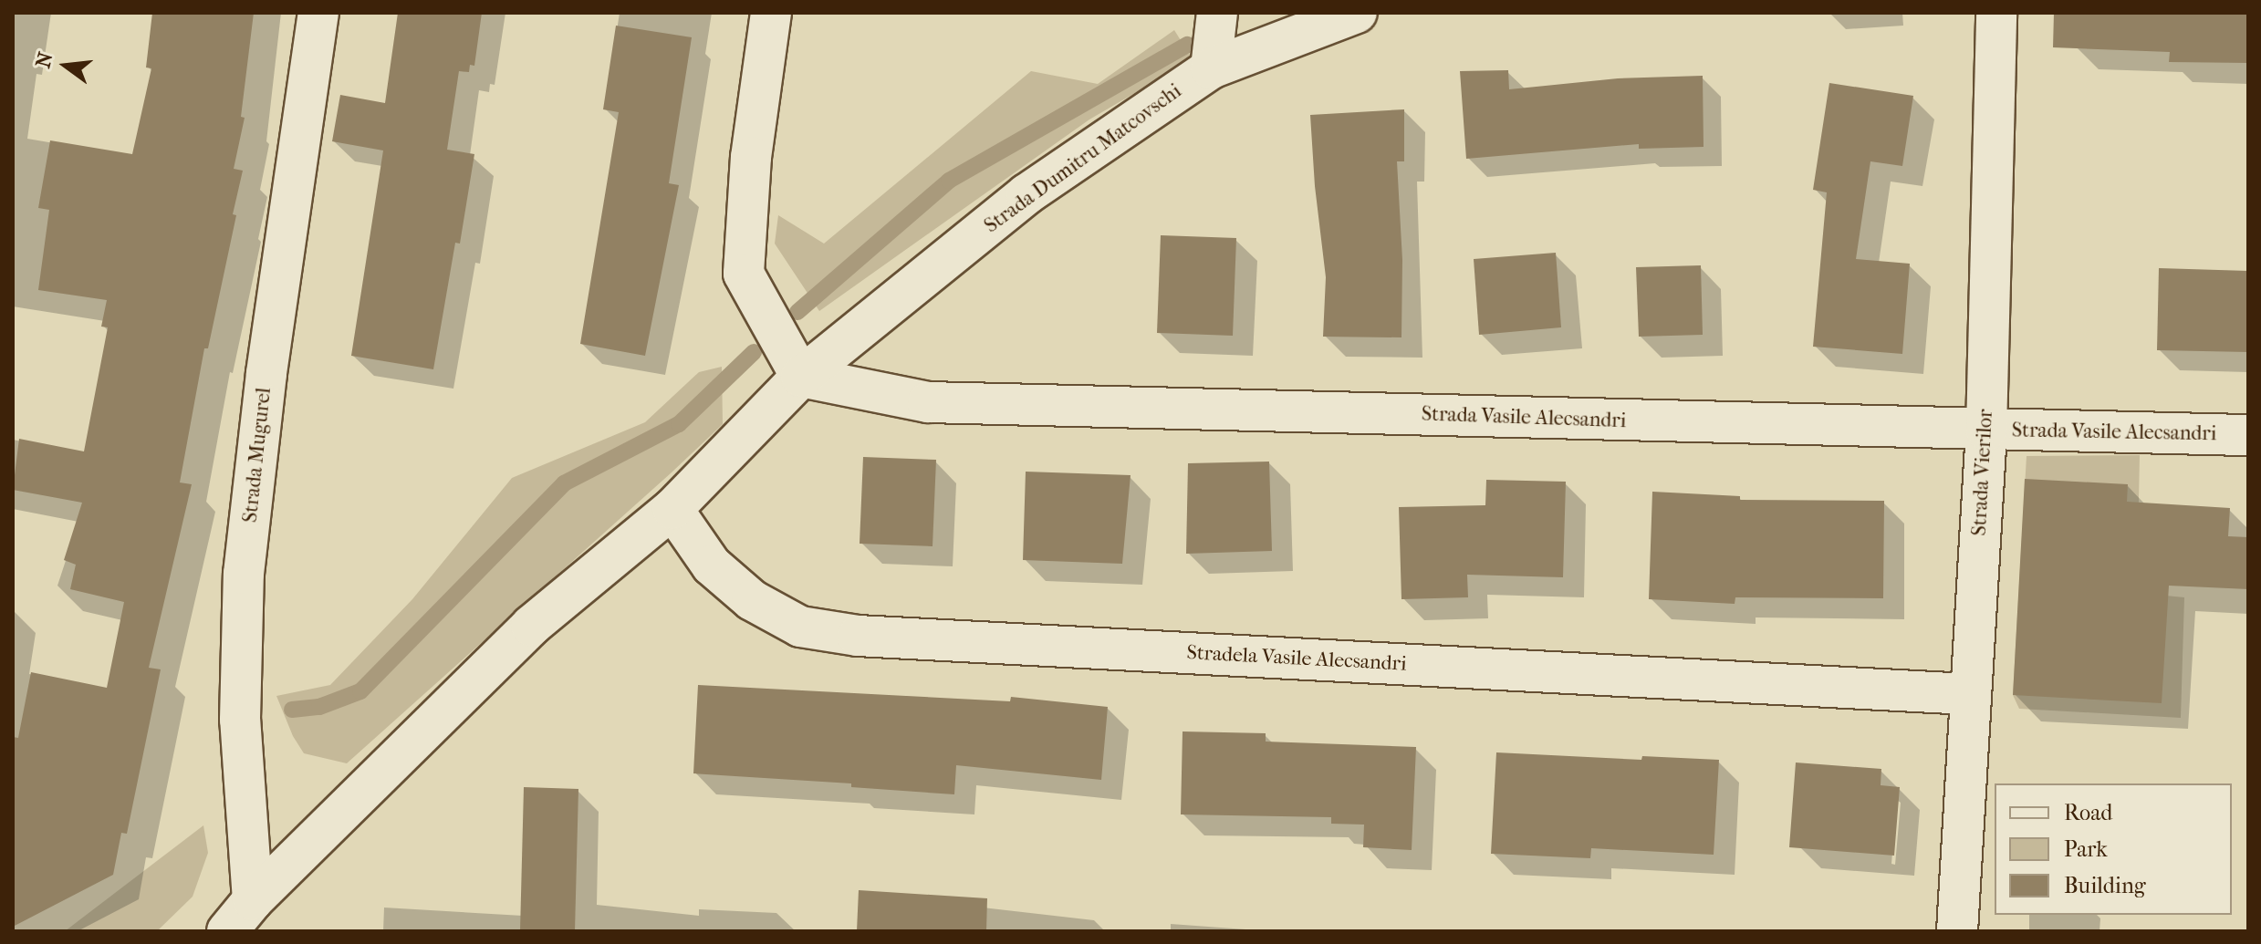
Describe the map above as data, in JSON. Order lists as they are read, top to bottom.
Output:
{
  "streets": {
    "street": [
      "Strada Dumitru Matcovschi",
      "Strada Vasile Alecsandri",
      "Strada Mugurel",
      "Strada Vierilor",
      "Stradela Vasile Alecsandri"
    ]
  },
  "crossings": [
    ["Strada Dumitru Matcovschi", "Strada Vasile Alecsandri"],
    ["Strada Dumitru Matcovschi", "Strada Mugurel"],
    ["Strada Dumitru Matcovschi", "Stradela Vasile Alecsandri"],
    ["Strada Vasile Alecsandri", "Strada Vierilor"],
    ["Strada Vierilor", "Stradela Vasile Alecsandri"]
  ],
  "legend": ["Road", "Park", "Building"],
  "north": "left"
}
